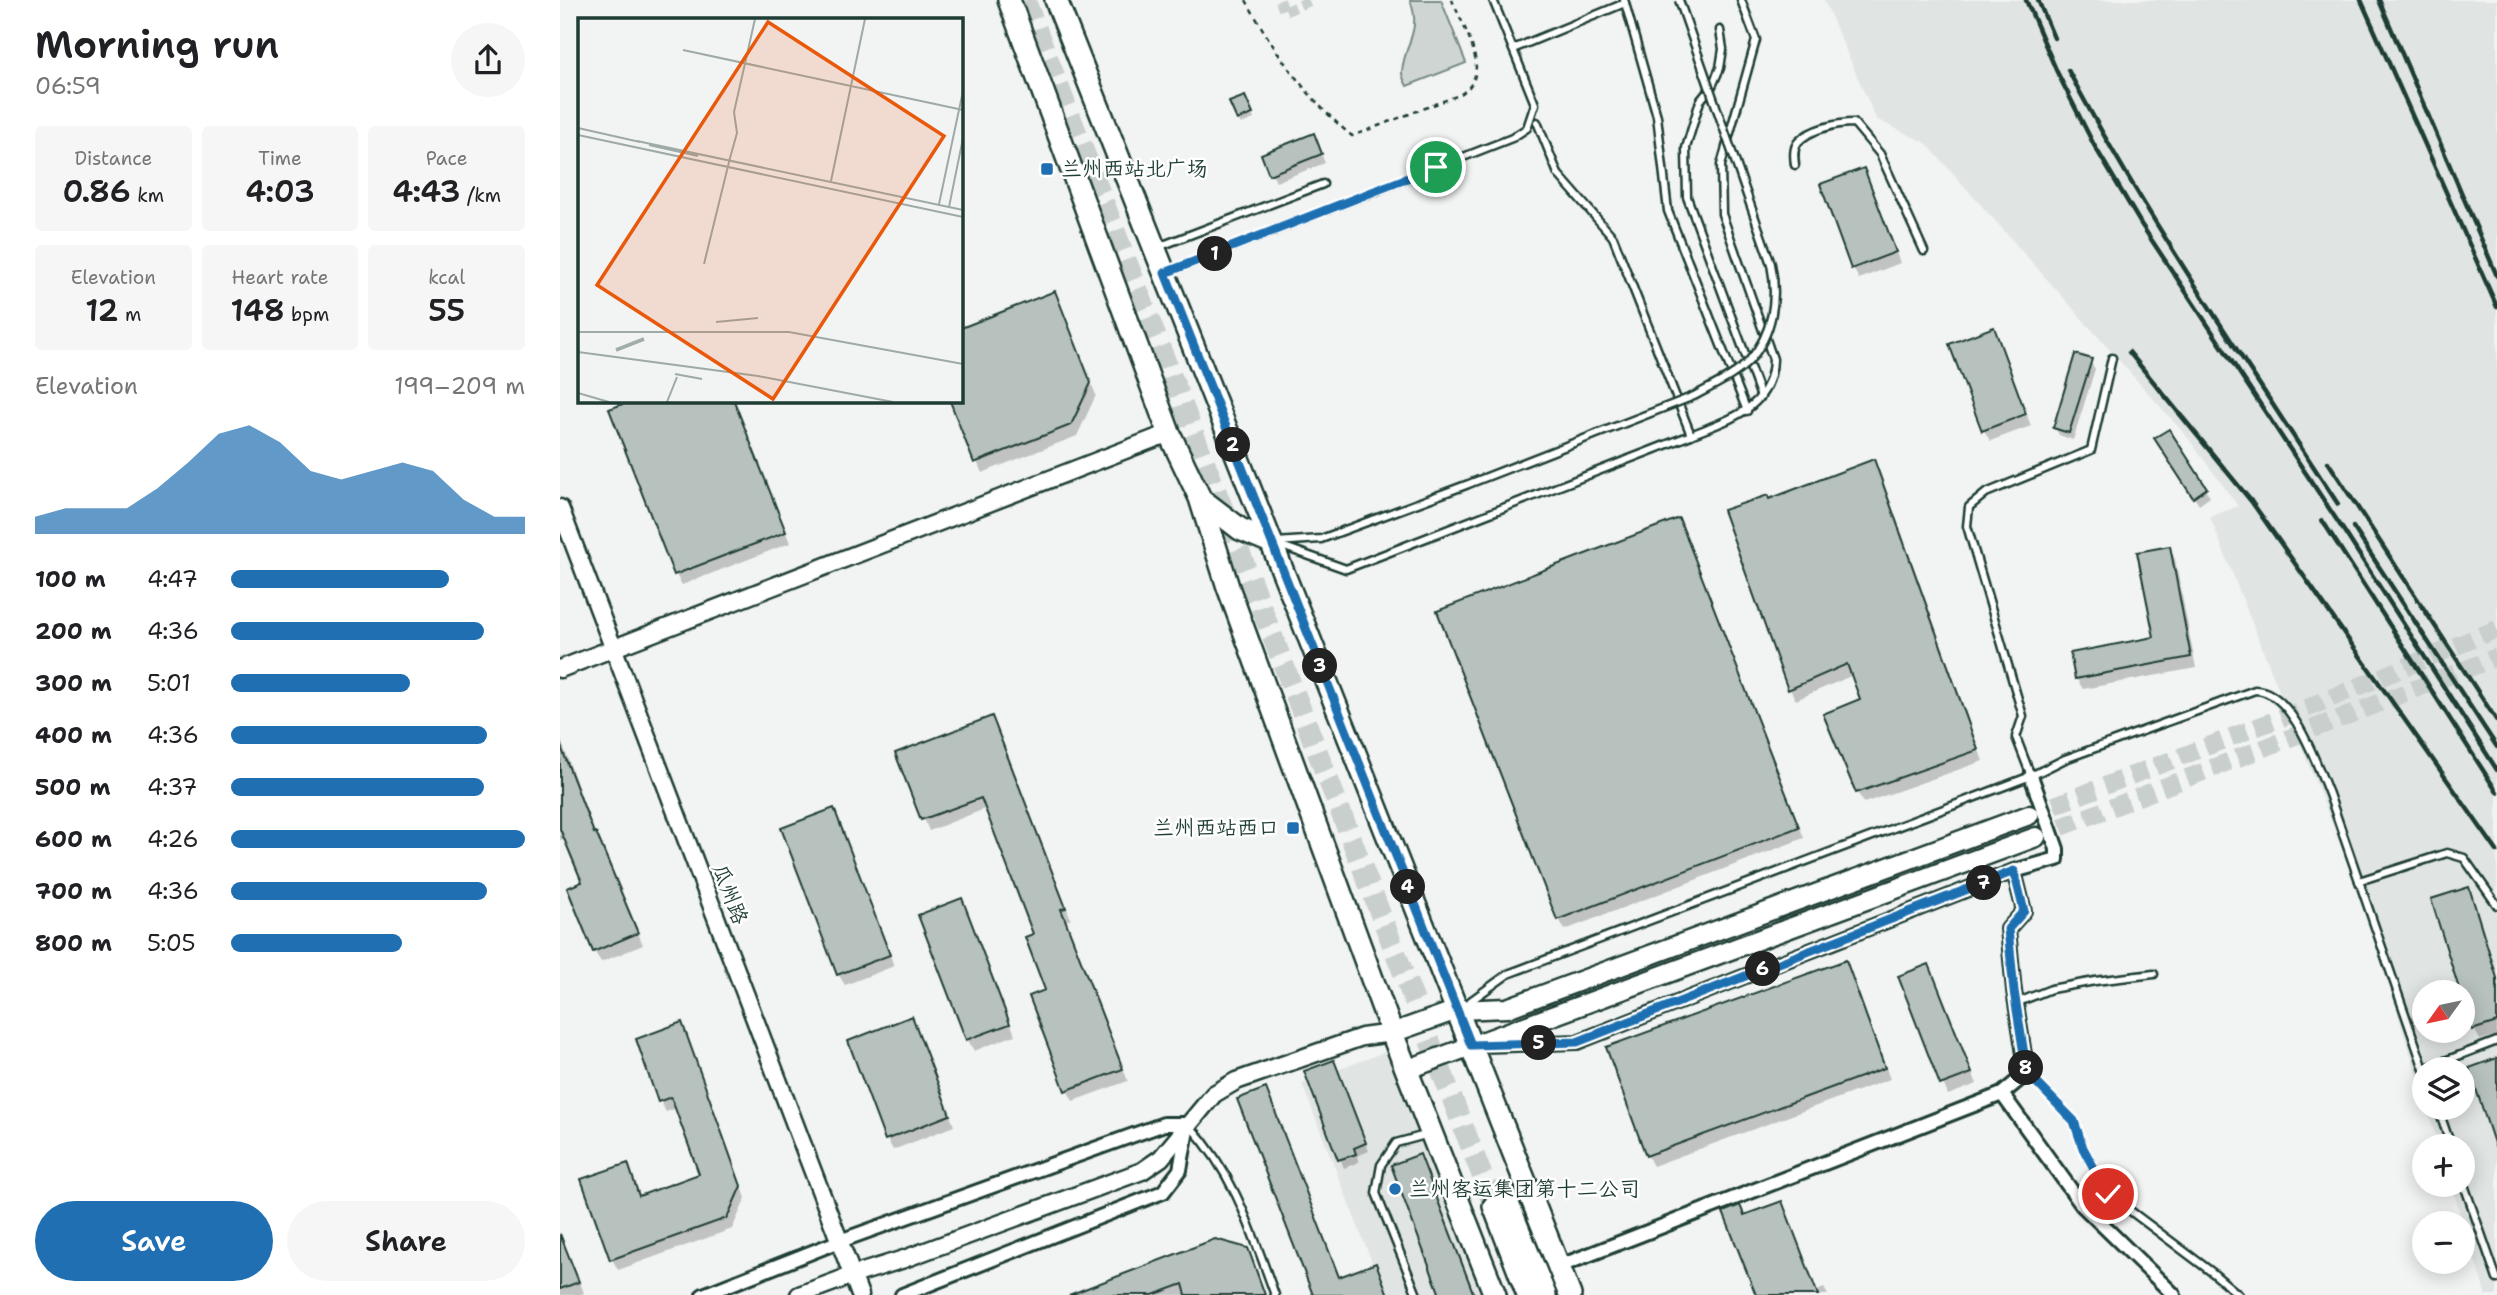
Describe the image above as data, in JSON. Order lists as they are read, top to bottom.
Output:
{
  "streets": {
    "street": ["瓜州路"]
  },
  "places": {
    "transit": ["兰州西站北广场", "兰州西站西口"],
    "other": ["兰州客运集团第十二公司"]
  },
  "north": "bottom left",
  "page": {
    "heading": ["Morning run", "06:59"],
    "stats": [
      ["Distance", "0.86 km"],
      ["Time", "4:03"],
      ["Pace", "4:43 /km"],
      ["Elevation", "12 m"],
      ["Heart rate", "148 bpm"],
      ["kcal", "55"]
    ],
    "pins": [
      "1",
      "2",
      "3",
      "7",
      "4",
      "6",
      "5",
      "8"
    ],
    "chart": ["Elevation", "199–209 m"],
    "list": [
      {
        "name": "100 m",
        "note": "4:47"
      },
      {
        "name": "200 m",
        "note": "4:36"
      },
      {
        "name": "300 m",
        "note": "5:01"
      },
      {
        "name": "400 m",
        "note": "4:36"
      },
      {
        "name": "500 m",
        "note": "4:37"
      },
      {
        "name": "600 m",
        "note": "4:26"
      },
      {
        "name": "700 m",
        "note": "4:36"
      },
      {
        "name": "800 m",
        "note": "5:05"
      }
    ],
    "map_buttons": ["+", "−"],
    "buttons": ["Save", "Share"]
  }
}
